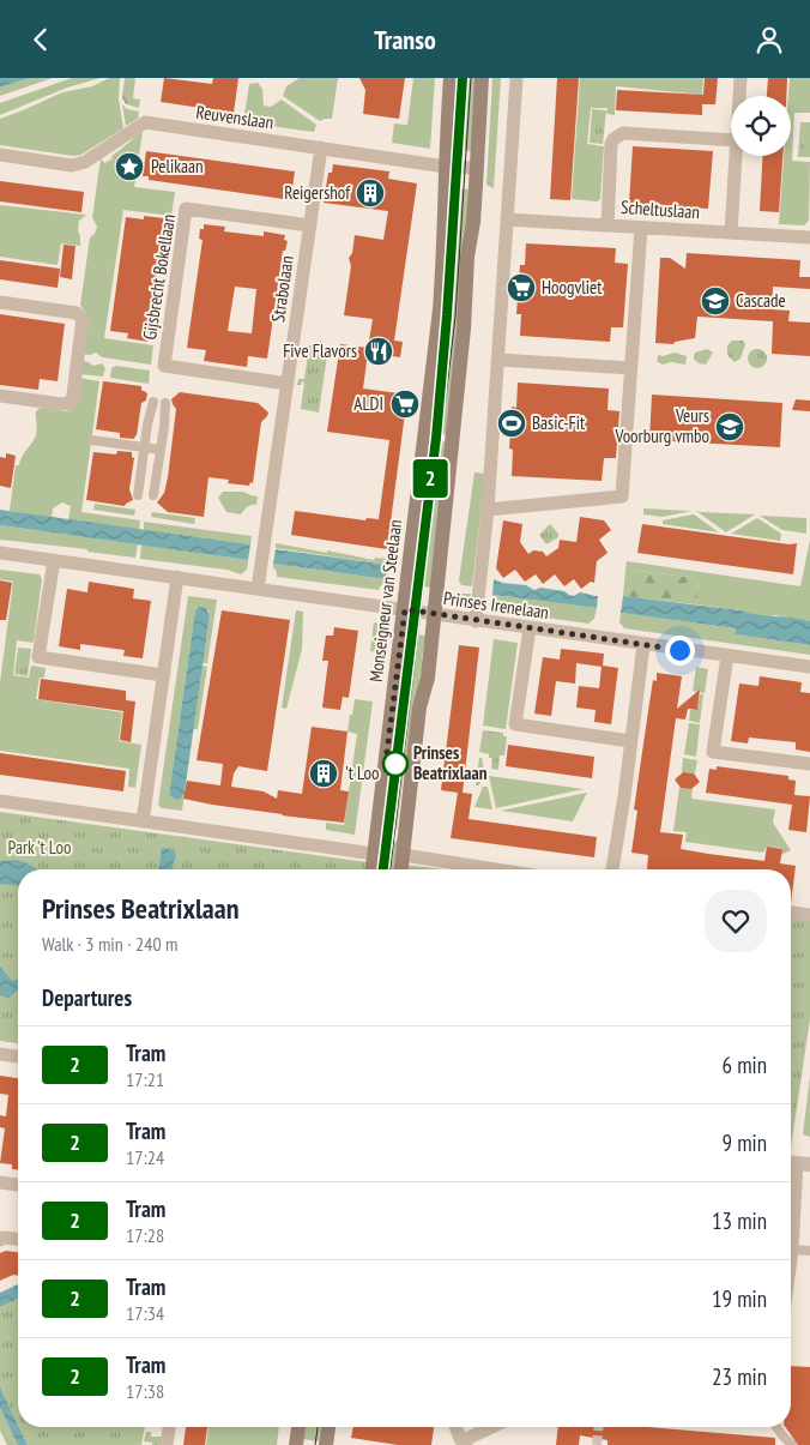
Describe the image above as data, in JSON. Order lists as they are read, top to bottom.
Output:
{
  "streets": {
    "main road": ["Monseigneur van Steelaan"],
    "street": [
      "Reuvenslaan",
      "Scheltuslaan",
      "Gijsbrecht Bokellaan",
      "Strabolaan",
      "Prinses Irenelaan"
    ]
  },
  "crossings": [
    ["Reuvenslaan", "Strabolaan"],
    ["Reuvenslaan", "Monseigneur van Steelaan"],
    ["Gijsbrecht Bokellaan", "Strabolaan"],
    ["Strabolaan", "Prinses Irenelaan"],
    ["Monseigneur van Steelaan", "Prinses Irenelaan"]
  ],
  "parks": ["Park 't Loo"],
  "places": {
    "place": ["Pelikaan"],
    "building": ["Reigershof", "'t Loo"],
    "supermarket": ["Hoogvliet", "ALDI"],
    "school or university": ["Cascade", "Veurs Voorburg vmbo"],
    "restaurant": ["Five Flavors"],
    "sports": ["Basic-Fit"],
    "other": ["Prinses Beatrixlaan"]
  },
  "lines": ["tram line 2"],
  "page": {
    "header": "Transo",
    "on_map": "2",
    "heading": [
      ["Prinses Beatrixlaan", "Walk · 3 min · 240 m"],
      "Departures"
    ],
    "list": [
      {
        "mark": "2",
        "name": "Tram",
        "note": "17:21",
        "value": "6 min"
      },
      {
        "mark": "2",
        "name": "Tram",
        "note": "17:24",
        "value": "9 min"
      },
      {
        "mark": "2",
        "name": "Tram",
        "note": "17:28",
        "value": "13 min"
      },
      {
        "mark": "2",
        "name": "Tram",
        "note": "17:34",
        "value": "19 min"
      },
      {
        "mark": "2",
        "name": "Tram",
        "note": "17:38",
        "value": "23 min"
      }
    ]
  }
}
